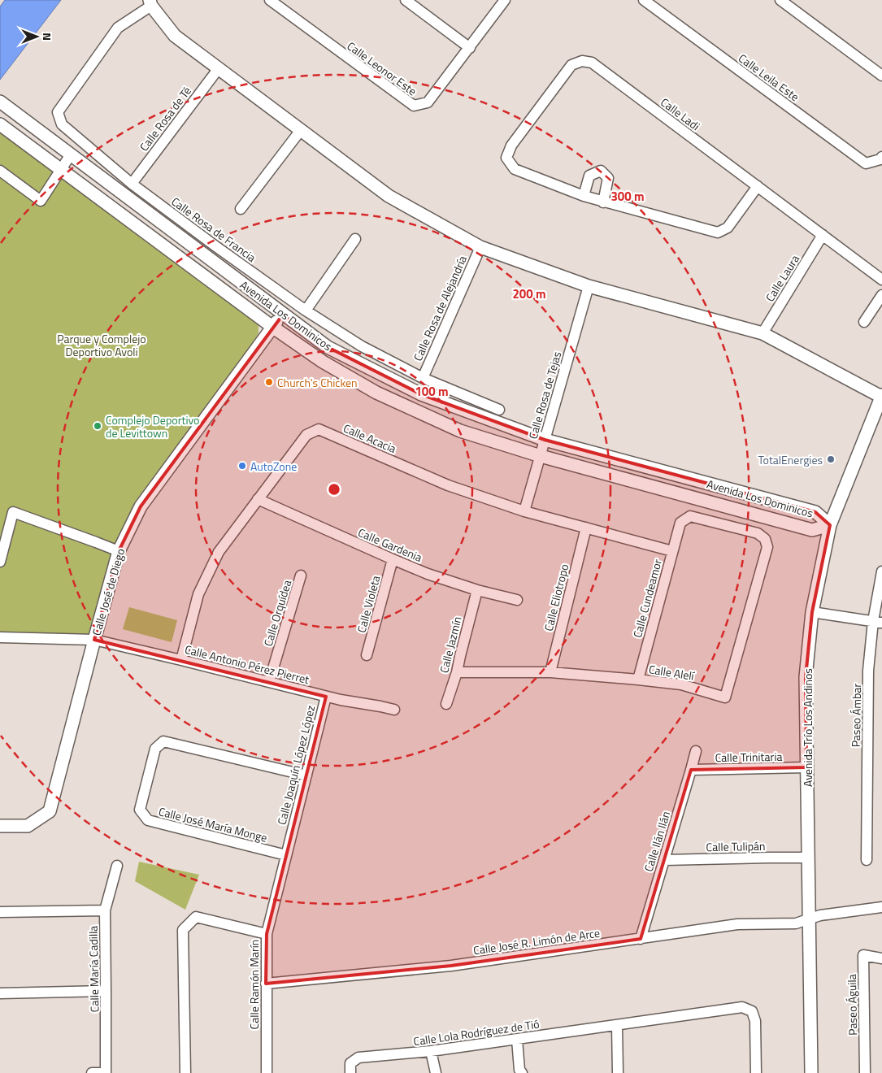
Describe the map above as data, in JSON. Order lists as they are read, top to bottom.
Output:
{
  "streets": {
    "street": [
      "Calle Leonor Este",
      "Calle Leila Este",
      "Calle Ladi",
      "Calle Rosa de Té",
      "Calle Rosa de Francia",
      "Calle Laura",
      "Calle Rosa de Alejandría",
      "Avenida Los Dominicos",
      "Calle Rosa de Tejas",
      "Calle Acacia",
      "Calle Gardenia",
      "Calle José de Diego",
      "Calle Eliotropo",
      "Calle Cundeamor",
      "Calle Violeta",
      "Calle Orquídea",
      "Calle Jazmín",
      "Calle Antonio Pérez Pierret",
      "Calle Alelí",
      "Paseo Ámbar",
      "Avenida Trío Los Andinos",
      "Calle Trinitaria",
      "Calle Joaquín López López",
      "Calle José María Monge",
      "Calle Ilán Ilán",
      "Calle Tulipán",
      "Calle José R. Limón de Arce",
      "Calle María Cadilla",
      "Calle Ramón Marín",
      "Paseo Águila",
      "Calle Lola Rodríguez de Tió"
    ]
  },
  "crossings": [
    ["Calle Ladi", "Calle Laura"],
    ["Calle Rosa de Té", "Calle Rosa de Francia"],
    ["Calle Rosa de Francia", "Calle Rosa de Alejandría"],
    ["Avenida Los Dominicos", "Calle Rosa de Tejas"],
    ["Avenida Los Dominicos", "Calle José de Diego"],
    ["Avenida Los Dominicos", "Avenida Trío Los Andinos"],
    ["Calle Rosa de Tejas", "Calle Acacia"],
    ["Calle Acacia", "Calle Gardenia"],
    ["Calle Acacia", "Calle Eliotropo"],
    ["Calle Acacia", "Calle Cundeamor"],
    ["Calle Acacia", "Calle Antonio Pérez Pierret"],
    ["Calle Gardenia", "Calle Violeta"],
    ["Calle Gardenia", "Calle Jazmín"],
    ["Calle José de Diego", "Calle Antonio Pérez Pierret"],
    ["Calle Eliotropo", "Calle Alelí"],
    ["Calle Cundeamor", "Calle Alelí"],
    ["Calle Orquídea", "Calle Antonio Pérez Pierret"],
    ["Calle Jazmín", "Calle Alelí"],
    ["Calle Antonio Pérez Pierret", "Calle Joaquín López López"],
    ["Avenida Trío Los Andinos", "Calle Trinitaria"],
    ["Avenida Trío Los Andinos", "Calle Tulipán"],
    ["Avenida Trío Los Andinos", "Calle José R. Limón de Arce"],
    ["Calle Trinitaria", "Calle Ilán Ilán"],
    ["Calle Joaquín López López", "Calle José María Monge"],
    ["Calle Joaquín López López", "Calle Ramón Marín"],
    ["Calle Ilán Ilán", "Calle Tulipán"],
    ["Calle Ilán Ilán", "Calle José R. Limón de Arce"],
    ["Calle José R. Limón de Arce", "Calle Ramón Marín"]
  ],
  "parks": ["Parque y Complejo Deportivo Avoli"],
  "places": [
    "Church's Chicken",
    "Complejo Deportivo de Levittown",
    "TotalEnergies",
    "AutoZone"
  ],
  "north": "right",
  "rings": ["300 m", "200 m", "100 m"]
}
